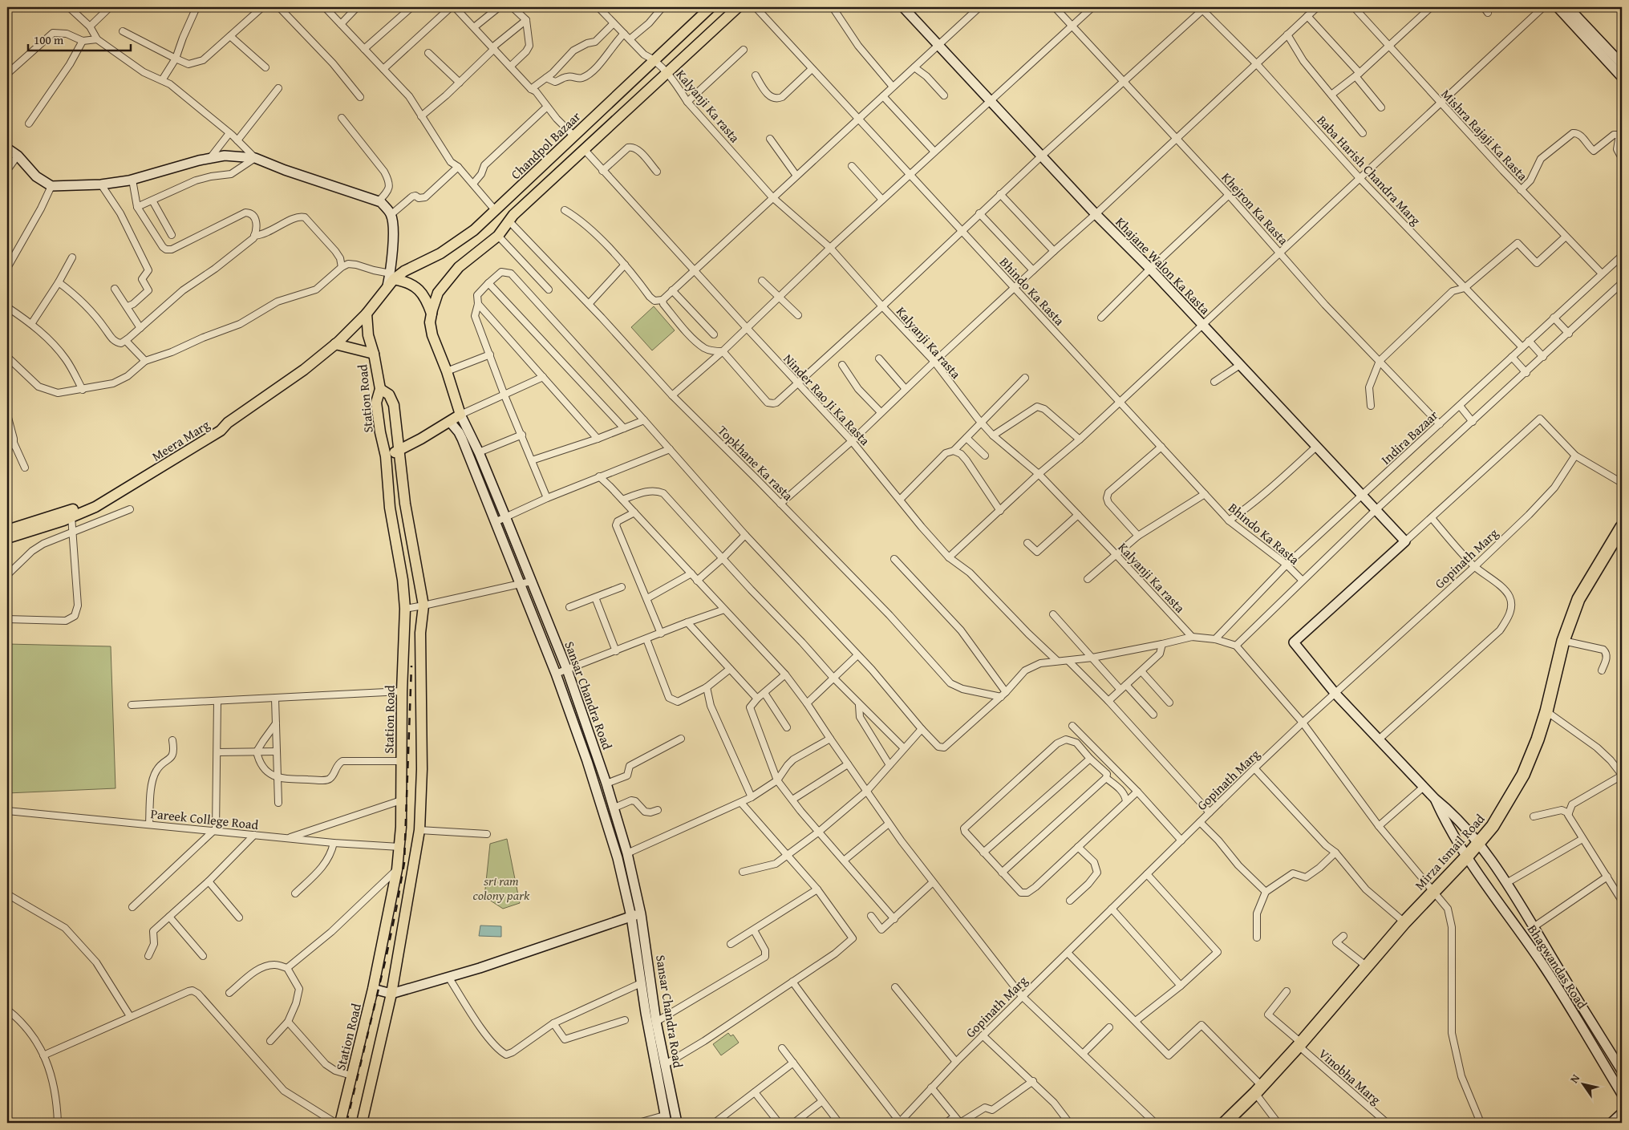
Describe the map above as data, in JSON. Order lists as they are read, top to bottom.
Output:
{
  "streets": {
    "highway": ["Mirza Ismail Road"],
    "main road": [
      "Chandpol Bazaar",
      "Station Road",
      "Meera Marg",
      "Sansar Chandra Road"
    ],
    "street": [
      "Kalyanji Ka rasta",
      "Mishra Rajaji Ka Rasta",
      "Baba Harish Chandra Marg",
      "Khejron Ka Rasta",
      "Khajane Walon Ka Rasta",
      "Bhindo Ka Rasta",
      "Ninder Rao Ji Ka Rasta",
      "Indira Bazaar",
      "Topkhane Ka rasta",
      "Gopinath Marg",
      "Pareek College Road",
      "Bhagwandas Road",
      "Vinobha Marg"
    ]
  },
  "crossings": [
    ["Kalyanji Ka rasta", "Chandpol Bazaar"],
    ["Mishra Rajaji Ka Rasta", "Indira Bazaar"],
    ["Chandpol Bazaar", "Station Road"],
    ["Chandpol Bazaar", "Meera Marg"],
    ["Baba Harish Chandra Marg", "Indira Bazaar"],
    ["Khejron Ka Rasta", "Indira Bazaar"],
    ["Khajane Walon Ka Rasta", "Indira Bazaar"],
    ["Bhindo Ka Rasta", "Indira Bazaar"],
    ["Station Road", "Pareek College Road"],
    ["Mirza Ismail Road", "Bhagwandas Road"],
    ["Mirza Ismail Road", "Vinobha Marg"]
  ],
  "parks": ["sri ram colony park"],
  "scale_bar": "100 m",
  "north": "top left"
}
